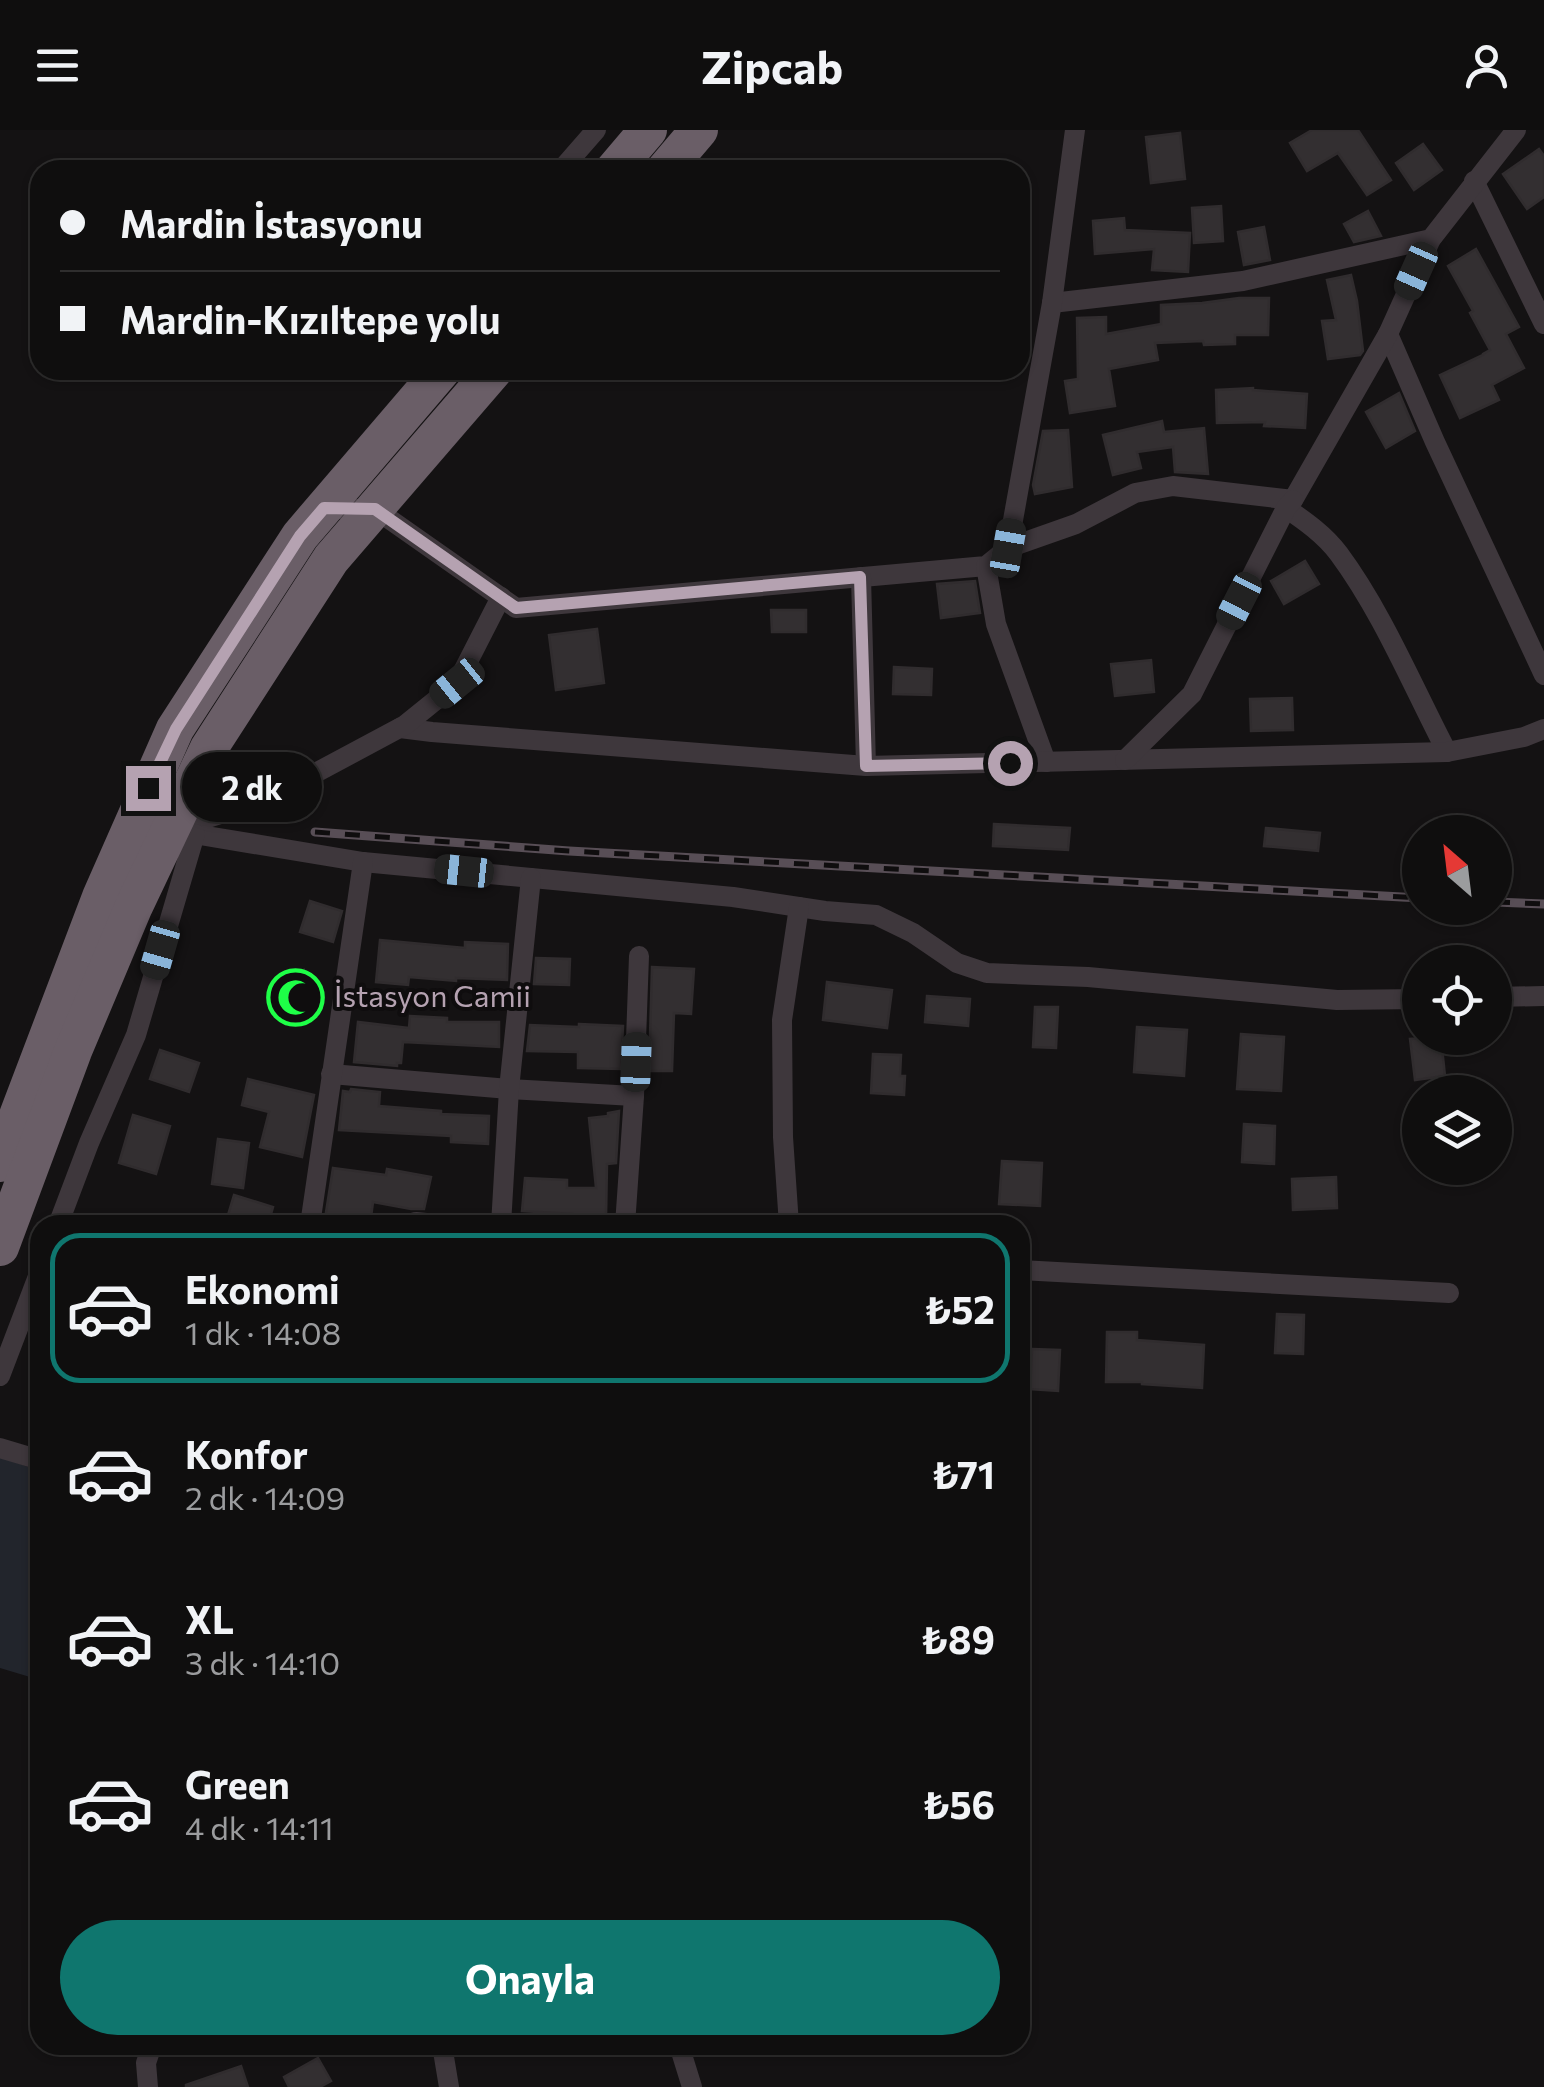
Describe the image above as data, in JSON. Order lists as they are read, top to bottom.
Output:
{
  "places": {
    "mosque": ["İstasyon Camii"]
  },
  "north": "top left",
  "page": {
    "header": "Zipcab",
    "banner": ["Mardin İstasyonu", "Mardin-Kızıltepe yolu"],
    "bubble": "2 dk",
    "list": [
      {
        "name": "Ekonomi",
        "note": "1 dk · 14:08",
        "value": "₺52"
      },
      {
        "name": "Konfor",
        "note": "2 dk · 14:09",
        "value": "₺71"
      },
      {
        "name": "XL",
        "note": "3 dk · 14:10",
        "value": "₺89"
      },
      {
        "name": "Green",
        "note": "4 dk · 14:11",
        "value": "₺56"
      }
    ],
    "buttons": "Onayla"
  }
}
